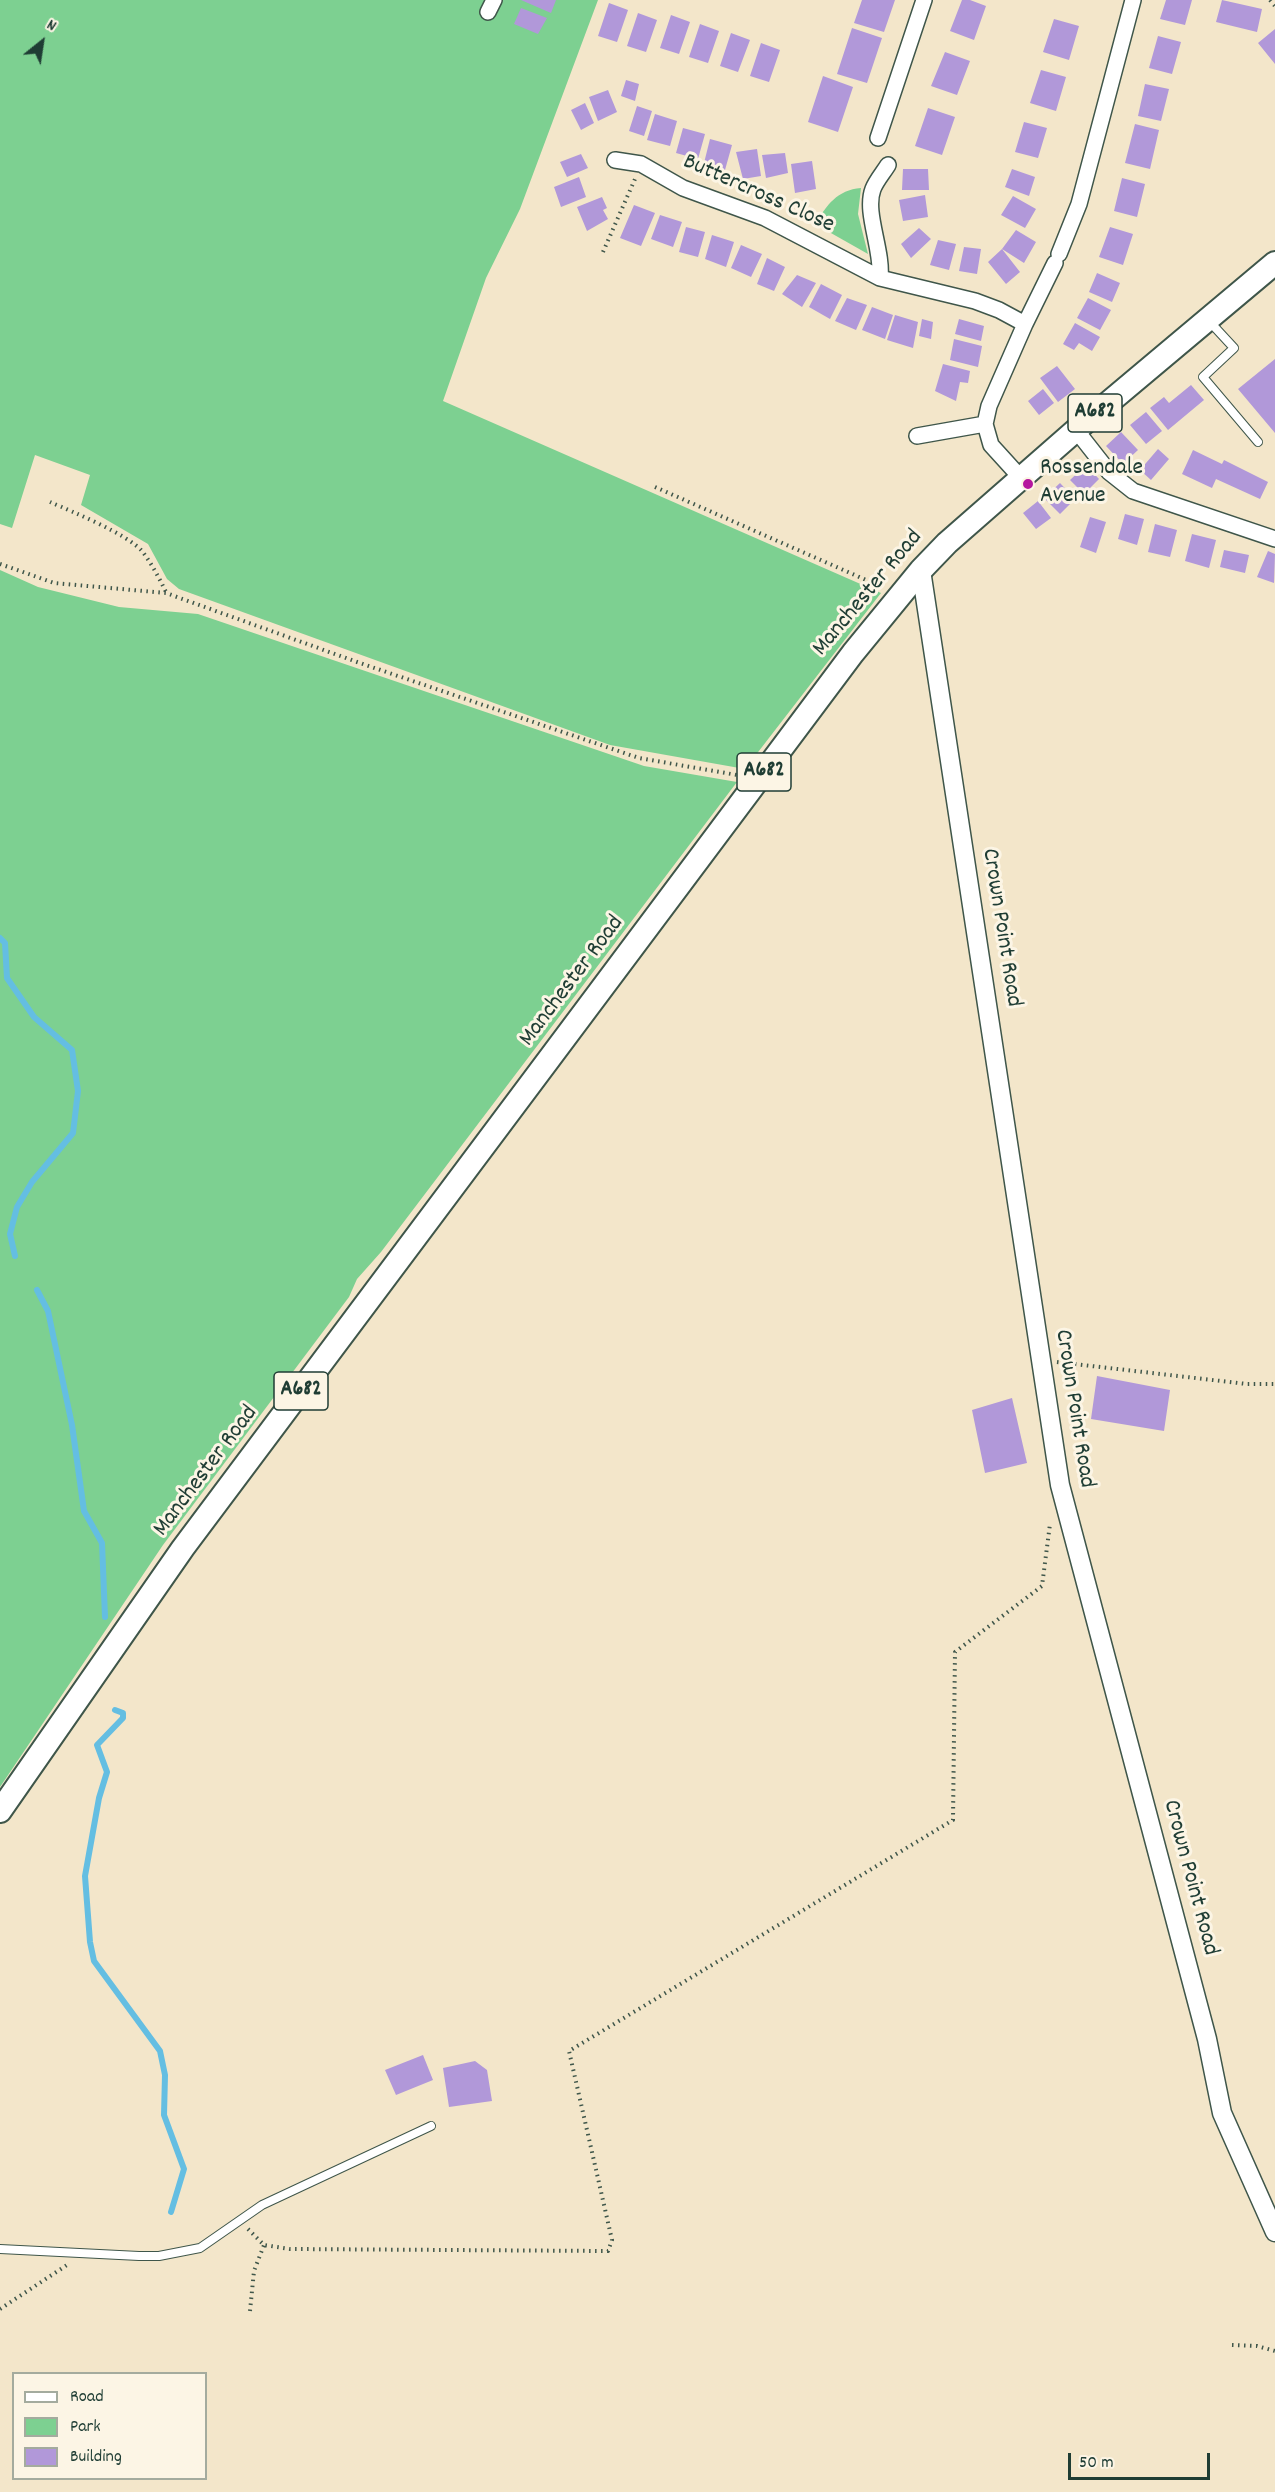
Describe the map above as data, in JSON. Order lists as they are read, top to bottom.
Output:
{
  "streets": {
    "main road": ["A682", "Manchester Road"],
    "street": ["Buttercross Close", "Crown Point Road"]
  },
  "crossings": [
    ["Manchester Road", "Crown Point Road"]
  ],
  "places": ["Rossendale Avenue"],
  "legend": ["Road", "Park", "Building"],
  "scale_bar": "50 m",
  "north": "top right"
}
